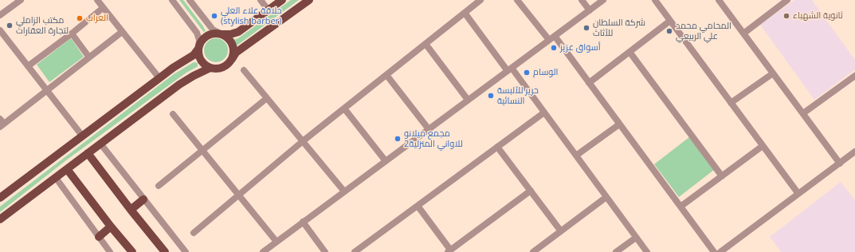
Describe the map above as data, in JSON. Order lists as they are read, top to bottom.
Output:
{
  "places": [
    "حلاقة علاء العلي (stylish barber)",
    "ثانوية الشهباء",
    "العراب",
    "مكتب الزاملي لتجارة العقارات",
    "شركة السلطان للأثاث",
    "المحامي محمد علي الربيعي",
    "أسواق عزيز",
    "الوسام",
    "حرير للألبسة النسائية",
    "مجمع ميلانو للاواني المنزلية2"
  ]
}
